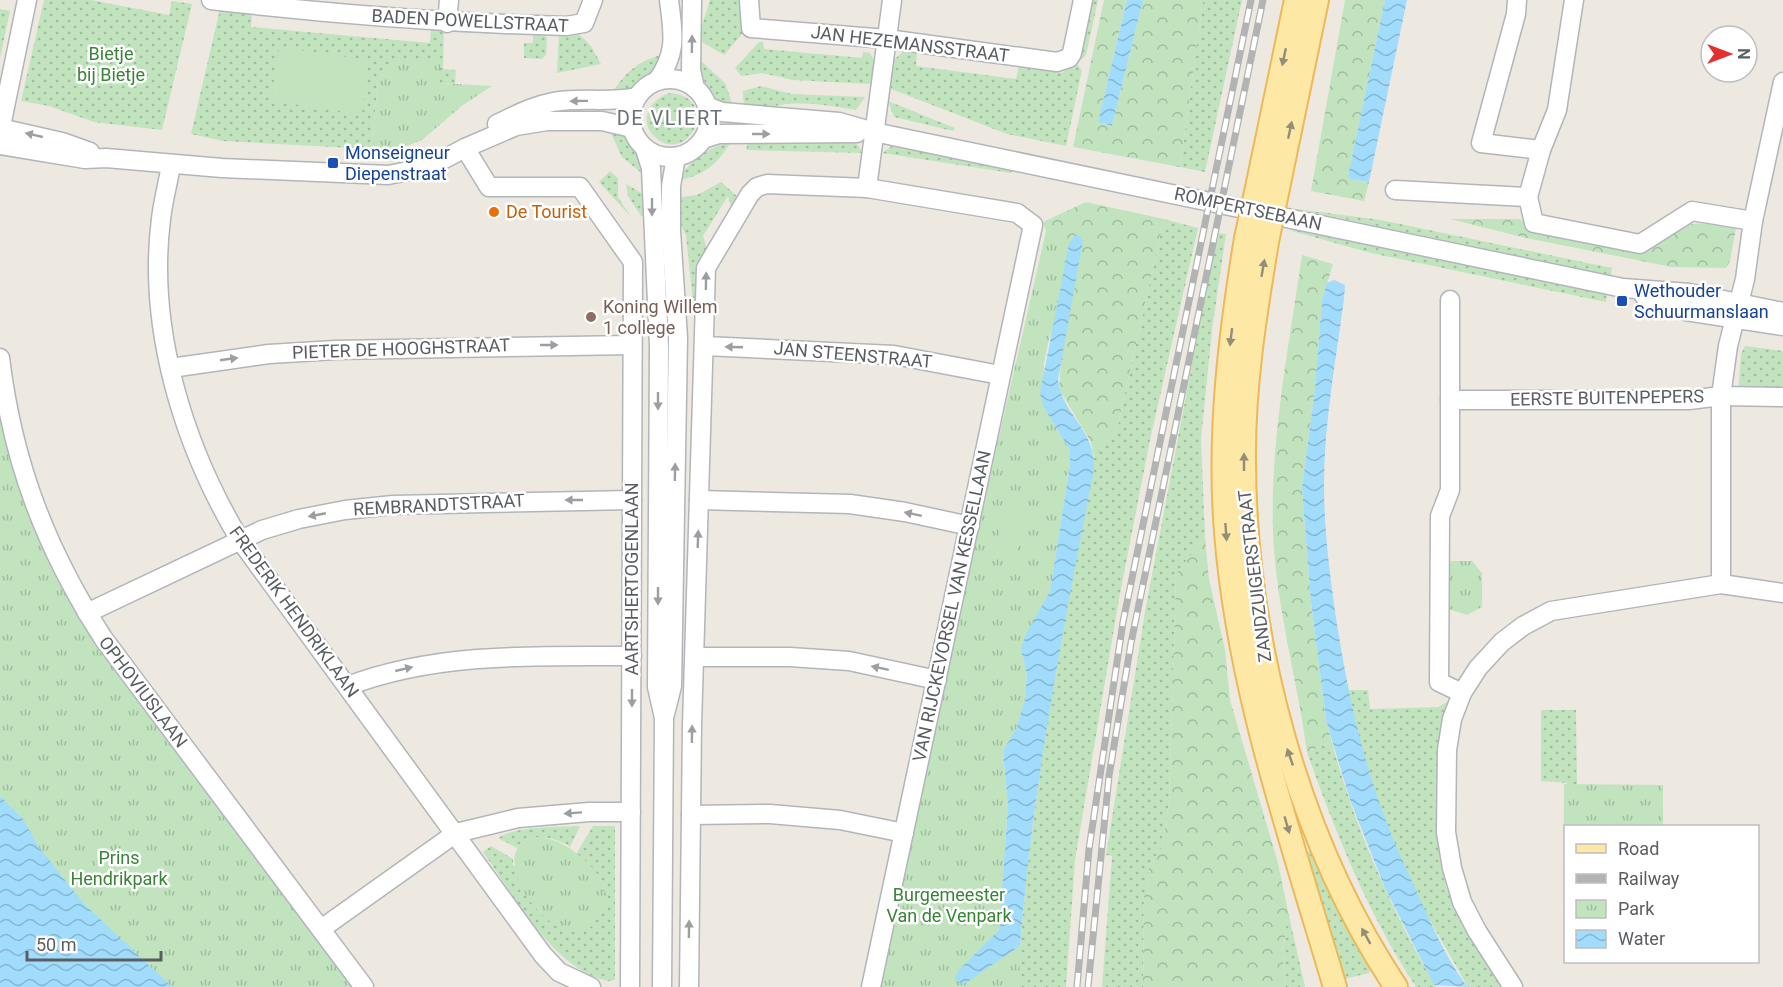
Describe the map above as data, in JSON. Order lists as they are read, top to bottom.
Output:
{
  "streets": {
    "main road": ["ZANDZUIGERSTRAAT"],
    "street": [
      "BADEN POWELLSTRAAT",
      "JAN HEZEMANSSTRAAT",
      "ROMPERTSEBAAN",
      "PIETER DE HOOGHSTRAAT",
      "JAN STEENSTRAAT",
      "EERSTE BUITENPEPERS",
      "REMBRANDTSTRAAT",
      "AARTSHERTOGENLAAN",
      "VAN RIJCKEVORSEL VAN KESSELLAAN",
      "FREDERIK HENDRIKLAAN",
      "OPHOVIUSLAAN"
    ]
  },
  "crossings": [
    ["ROMPERTSEBAAN", "AARTSHERTOGENLAAN"],
    ["PIETER DE HOOGHSTRAAT", "AARTSHERTOGENLAAN"],
    ["PIETER DE HOOGHSTRAAT", "FREDERIK HENDRIKLAAN"],
    ["JAN STEENSTRAAT", "VAN RIJCKEVORSEL VAN KESSELLAAN"],
    ["REMBRANDTSTRAAT", "AARTSHERTOGENLAAN"],
    ["REMBRANDTSTRAAT", "FREDERIK HENDRIKLAAN"],
    ["REMBRANDTSTRAAT", "OPHOVIUSLAAN"]
  ],
  "one_way": ["PIETER DE HOOGHSTRAAT"],
  "districts": ["DE VLIERT"],
  "parks": ["Bietje bij Bietje", "Prins Hendrikpark", "Burgemeester Van de Venpark"],
  "places": {
    "transit": ["Monseigneur Diepenstraat", "Wethouder Schuurmanslaan"],
    "other": ["De Tourist", "Koning Willem 1 college"]
  },
  "legend": [
    "Road",
    "Railway",
    "Park",
    "Water"
  ],
  "scale_bar": "50 m",
  "north": "right"
}
